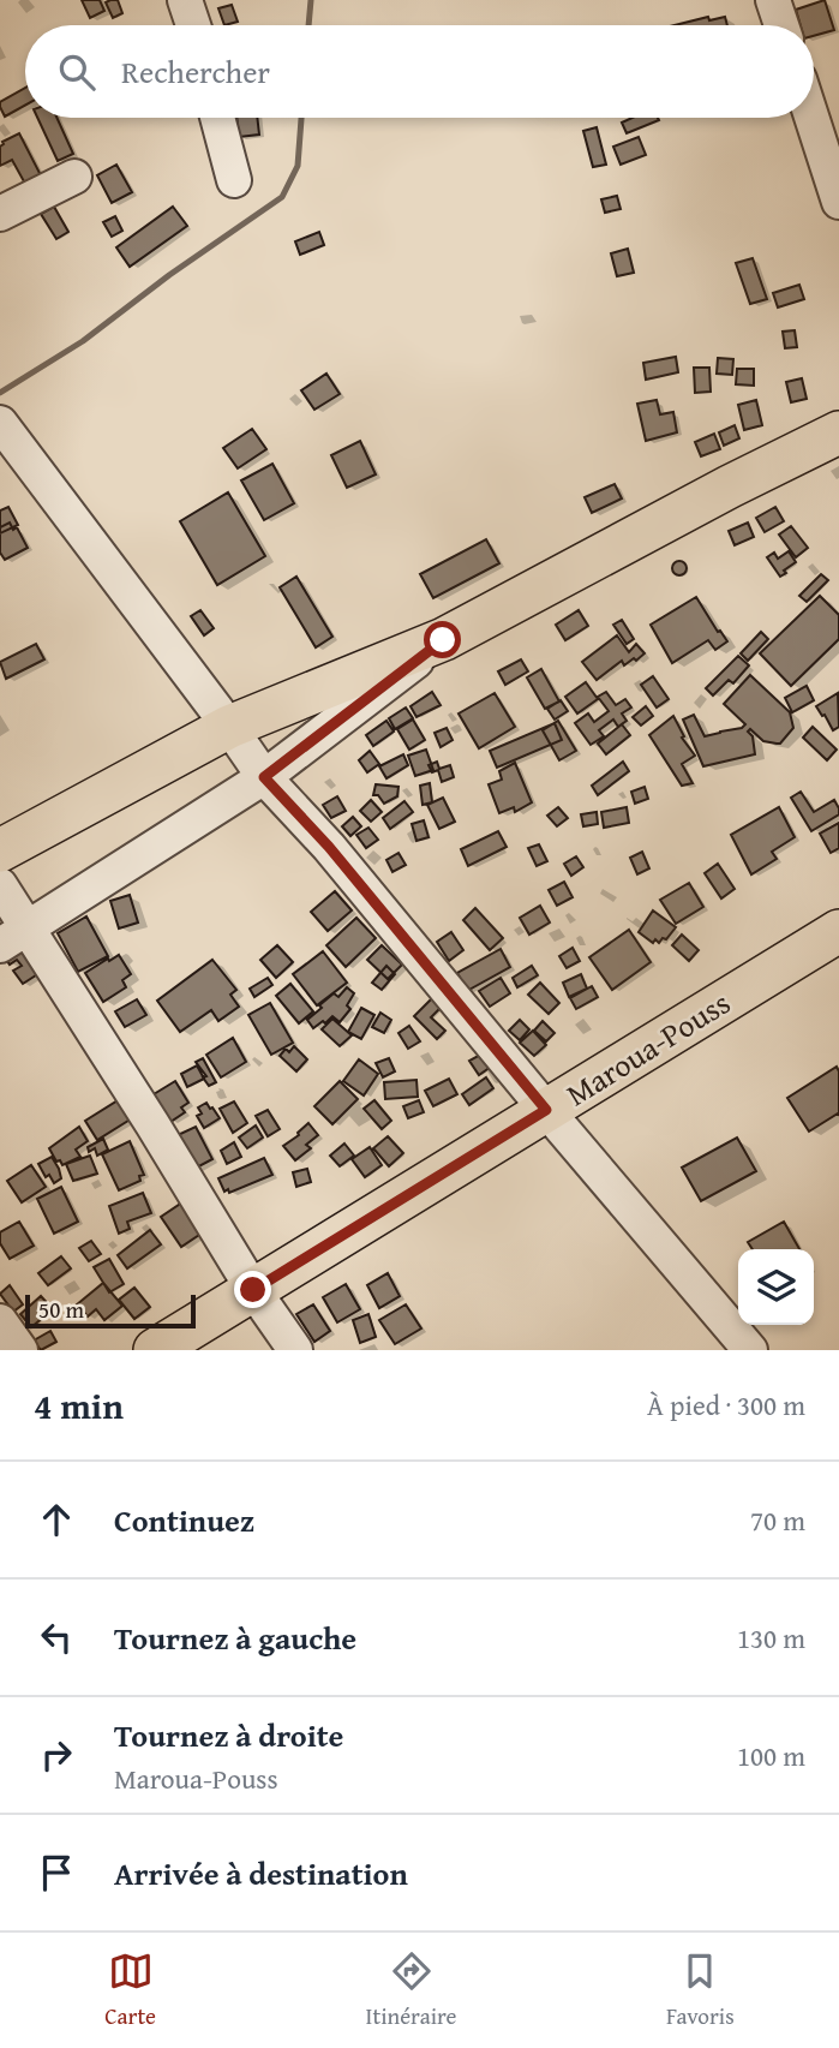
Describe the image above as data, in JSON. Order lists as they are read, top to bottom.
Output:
{
  "streets": {
    "main road": ["Maroua-Pouss"]
  },
  "scale_bar": "50 m",
  "page": {
    "search": "Rechercher",
    "scale": "50 m",
    "heading": ["4 min", "À pied · 300 m"],
    "list": [
      ["Continuez", "70 m"],
      ["Tournez à gauche", "130 m"],
      ["Tournez à droite", "Maroua-Pouss", "100 m"],
      "Arrivée à destination"
    ],
    "nav": ["Carte", "Itinéraire", "Favoris"]
  }
}
